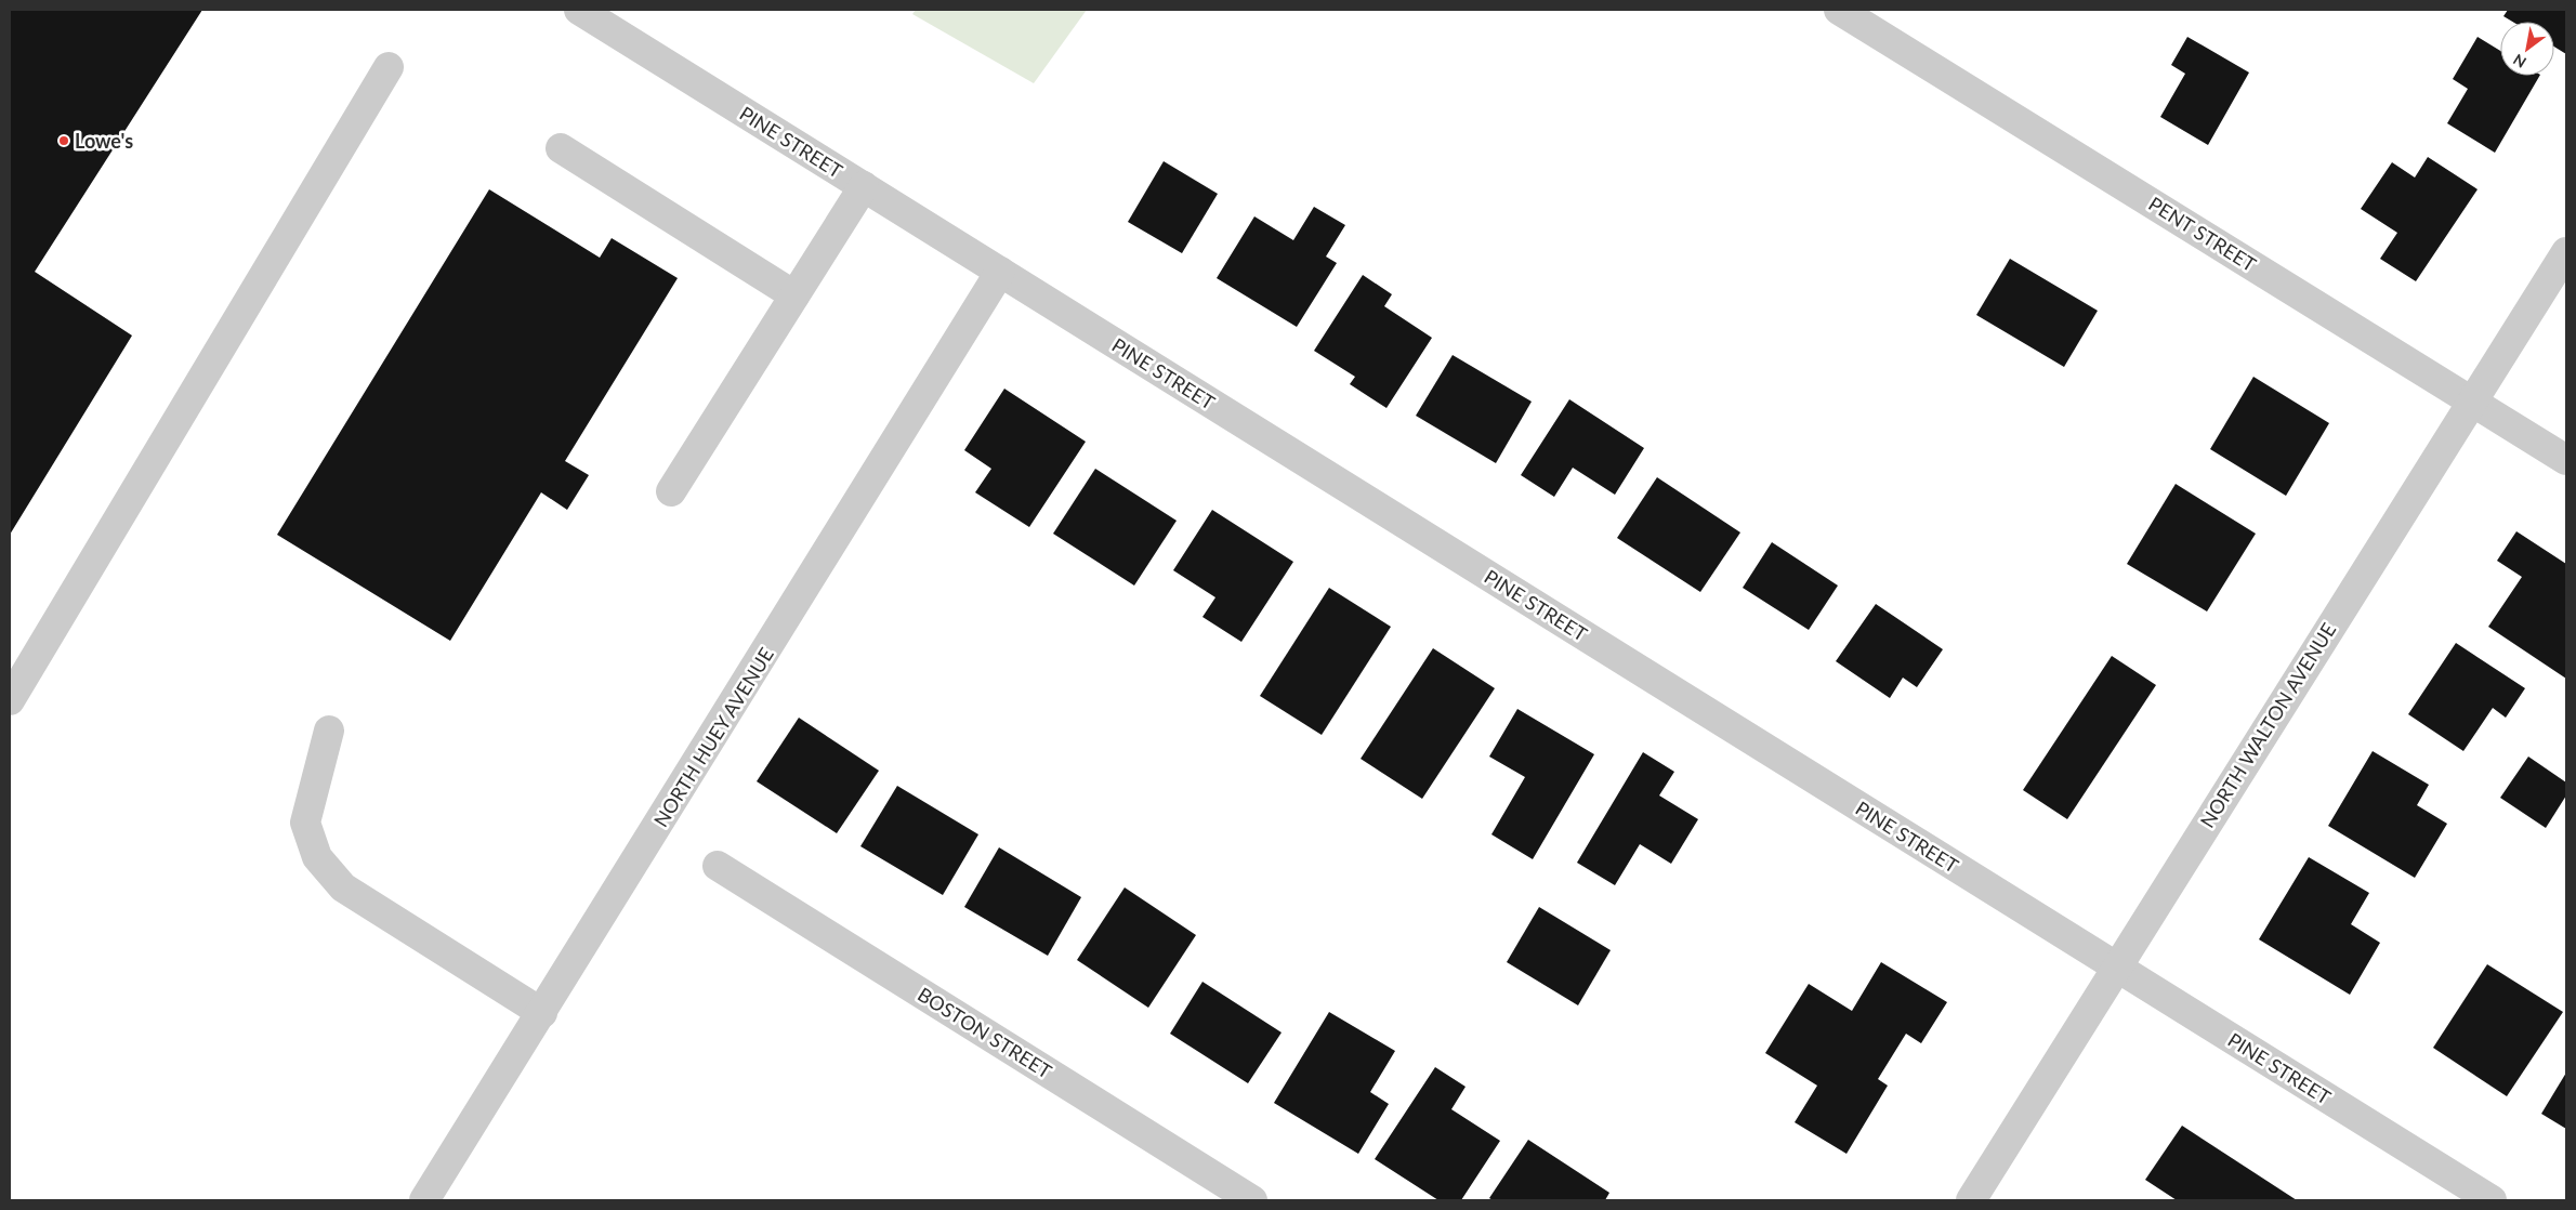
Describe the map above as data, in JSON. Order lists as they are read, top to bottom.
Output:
{
  "streets": {
    "street": [
      "PINE STREET",
      "PENT STREET",
      "NORTH WALTON AVENUE",
      "NORTH HUEY AVENUE",
      "BOSTON STREET"
    ]
  },
  "crossings": [
    ["PINE STREET", "NORTH WALTON AVENUE"],
    ["PINE STREET", "NORTH HUEY AVENUE"],
    ["PENT STREET", "NORTH WALTON AVENUE"]
  ],
  "places": ["Lowe's"],
  "north": "bottom left"
}
